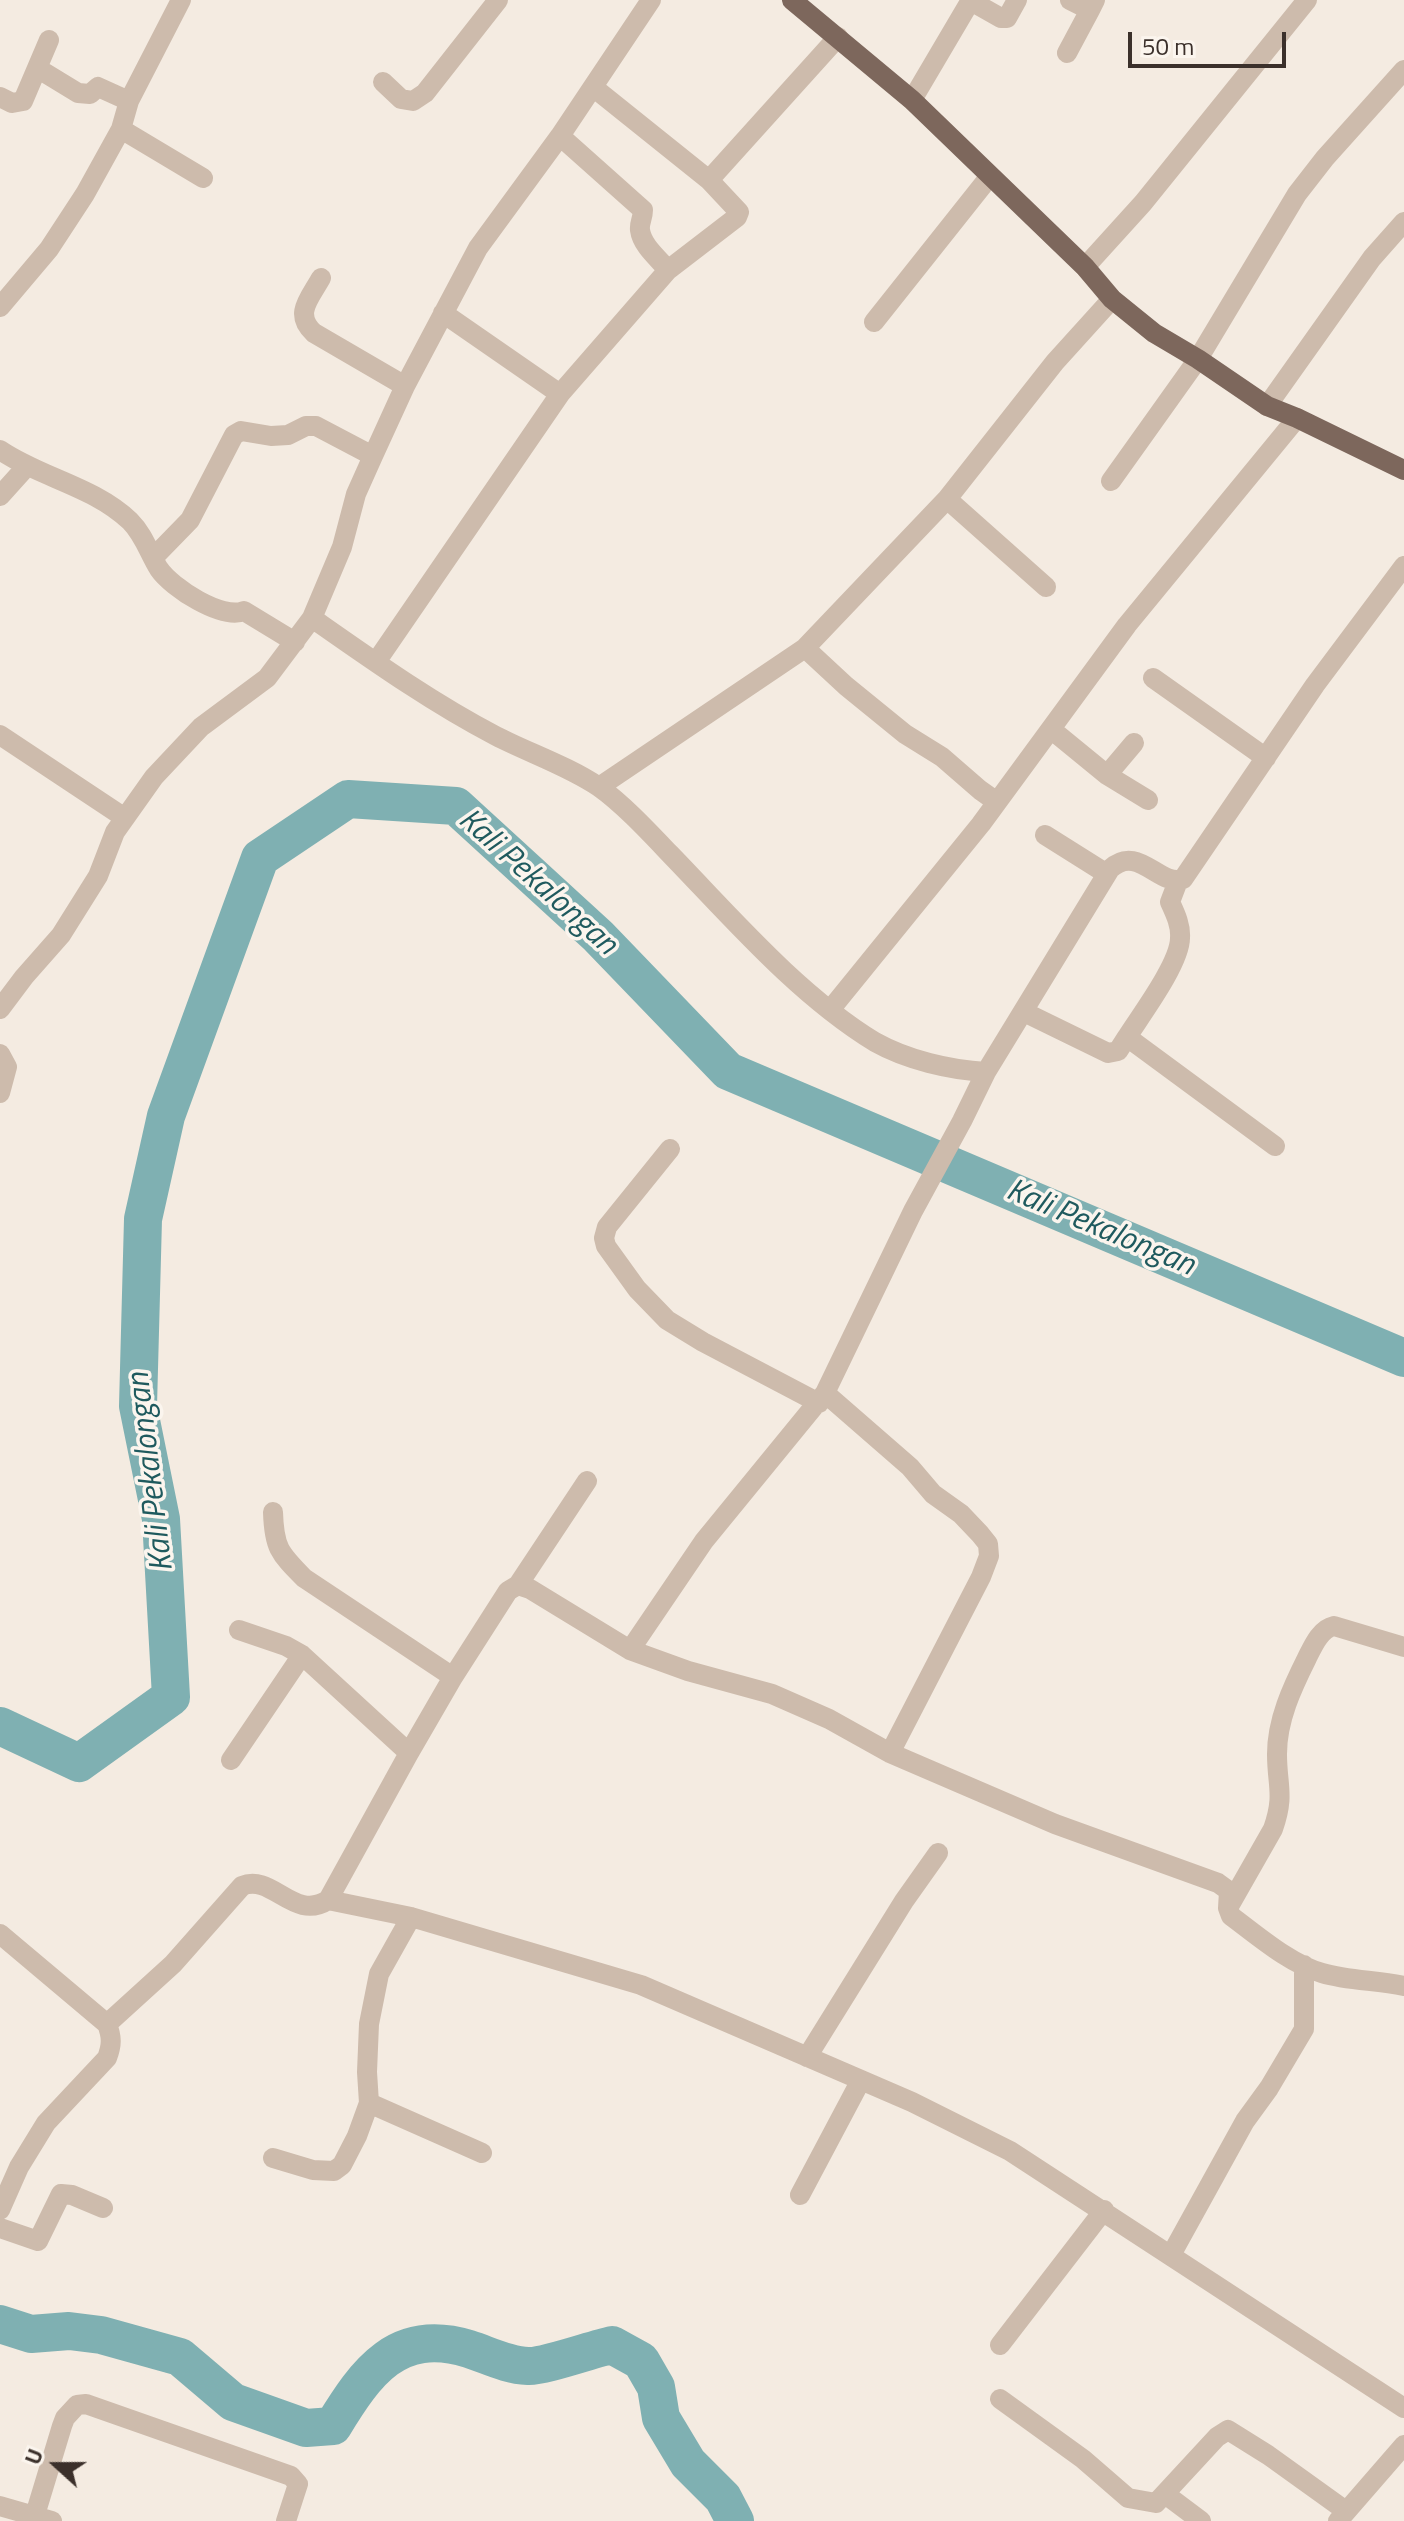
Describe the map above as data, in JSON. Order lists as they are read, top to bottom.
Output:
{
  "water": ["Kali Pekalongan"],
  "scale_bar": "50 m",
  "north": "left"
}
